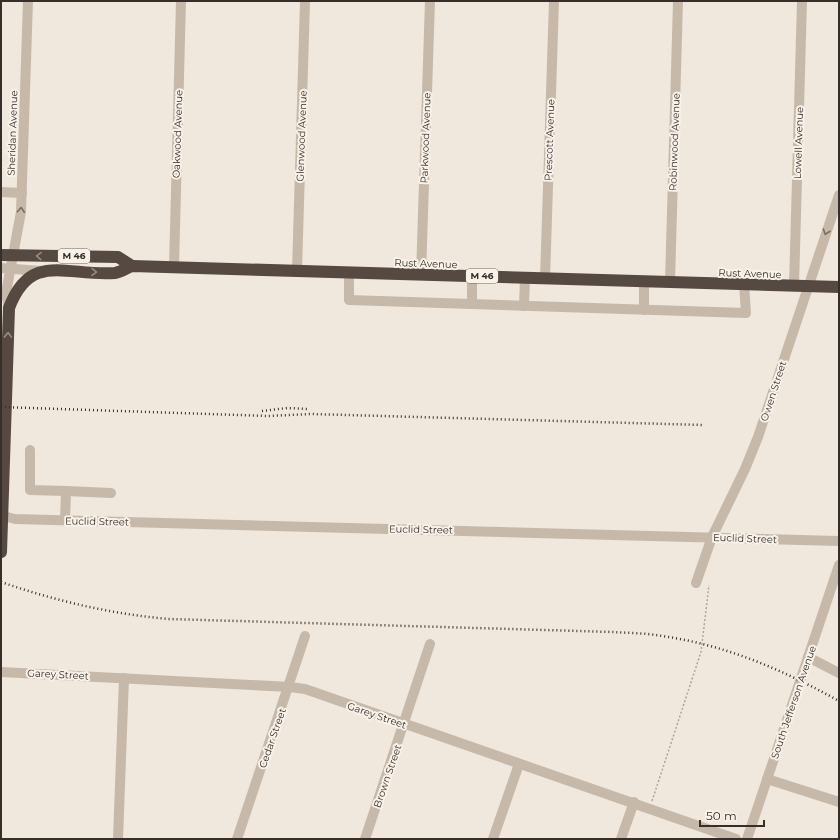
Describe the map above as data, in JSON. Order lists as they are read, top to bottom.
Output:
{
  "streets": {
    "highway": ["Sheridan Avenue", "M 46", "Rust Avenue"],
    "street": [
      "Oakwood Avenue",
      "Glenwood Avenue",
      "Parkwood Avenue",
      "Prescott Avenue",
      "Robinwood Avenue",
      "Lowell Avenue",
      "Owen Street",
      "Euclid Street",
      "Garey Street",
      "South Jefferson Avenue",
      "Cedar Street",
      "Brown Street"
    ]
  },
  "crossings": [
    ["Sheridan Avenue", "Rust Avenue"],
    ["Sheridan Avenue", "Euclid Street"],
    ["Oakwood Avenue", "Rust Avenue"],
    ["Glenwood Avenue", "Rust Avenue"],
    ["Parkwood Avenue", "Rust Avenue"],
    ["Prescott Avenue", "Rust Avenue"],
    ["Robinwood Avenue", "Rust Avenue"],
    ["Lowell Avenue", "Rust Avenue"],
    ["Rust Avenue", "Owen Street"],
    ["Owen Street", "Euclid Street"],
    ["Garey Street", "Cedar Street"],
    ["Garey Street", "Brown Street"]
  ],
  "one_way": ["Sheridan Avenue"],
  "scale_bar": "50 m"
}
